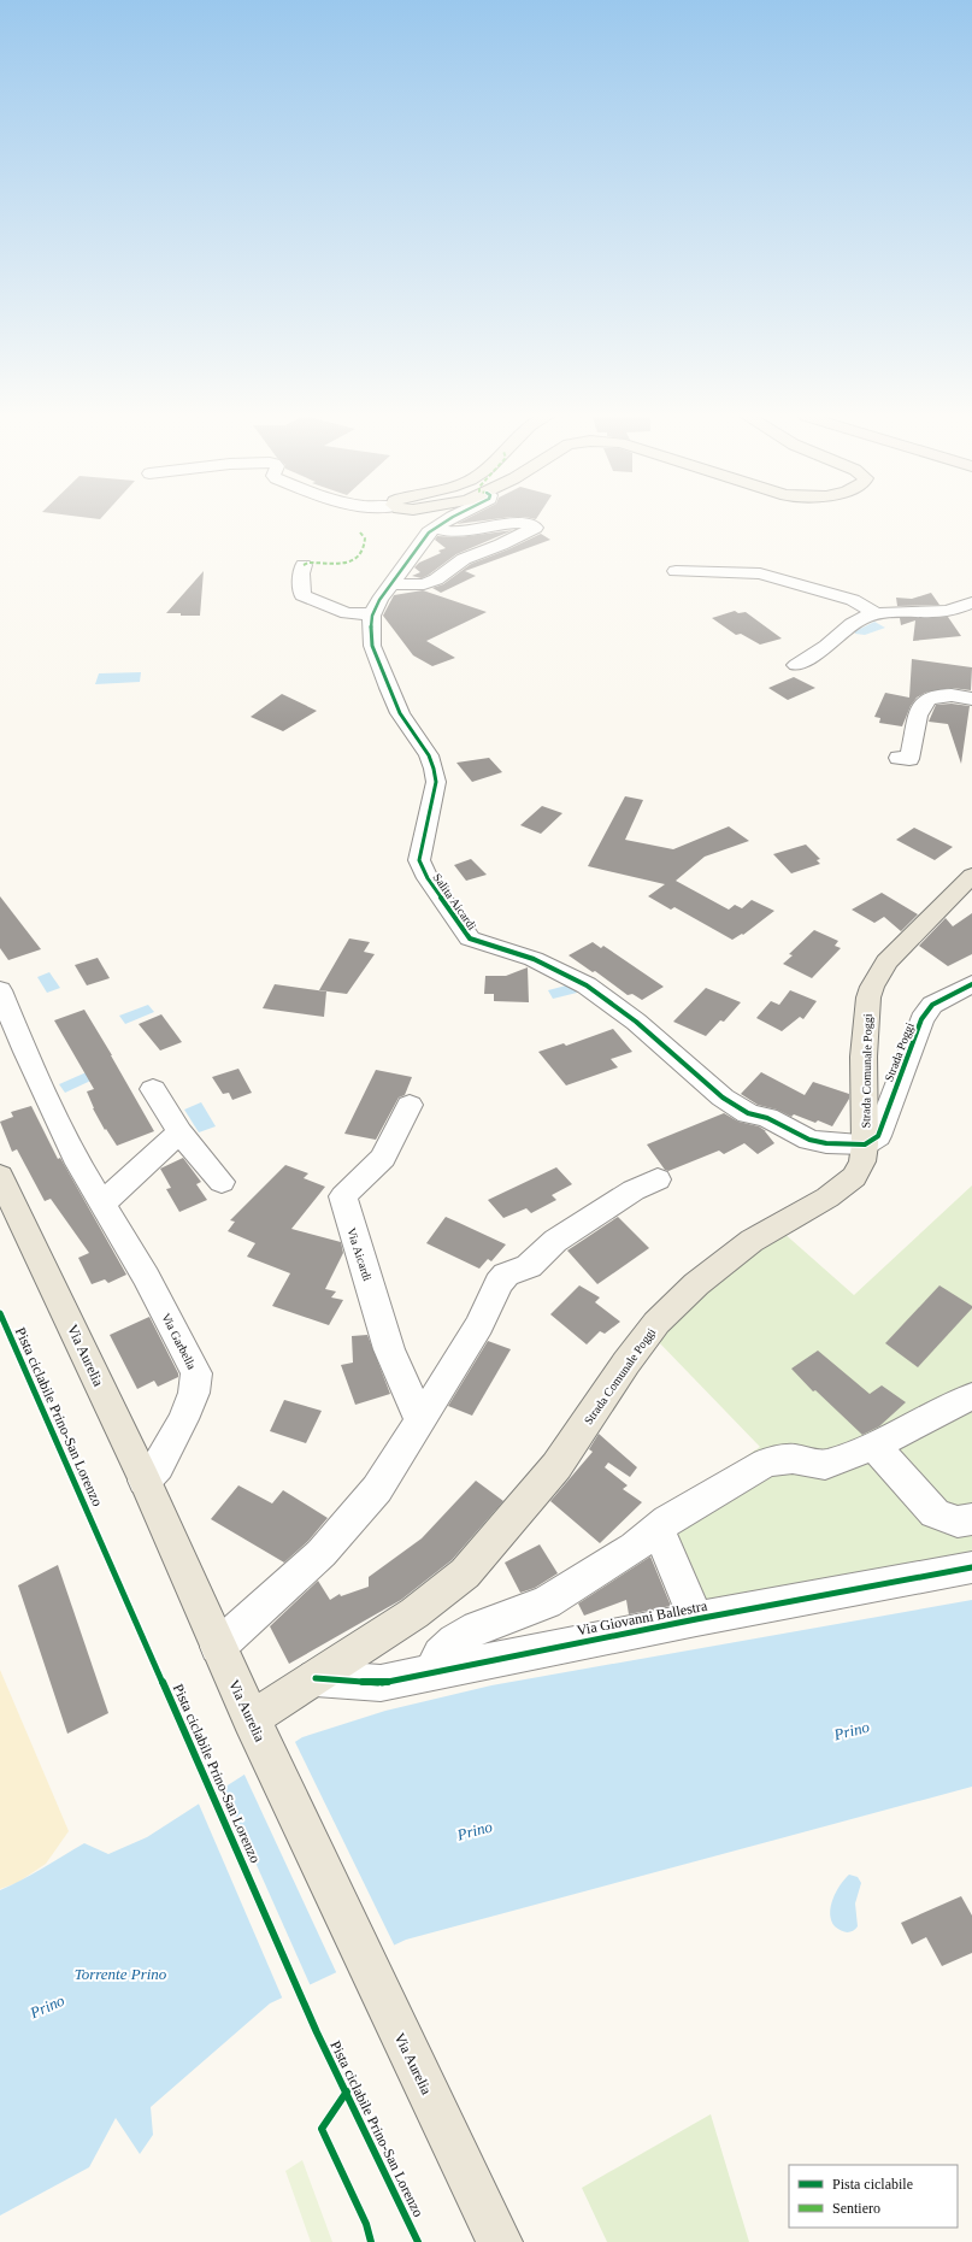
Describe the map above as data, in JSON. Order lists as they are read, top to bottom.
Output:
{
  "streets": {
    "main road": ["Strada Comunale Poggi", "Via Aurelia"],
    "street": [
      "Salita Aicardi",
      "Strada Poggi",
      "Via Aicardi",
      "Via Garbella",
      "Via Giovanni Ballestra"
    ],
    "cycle path": ["Pista ciclabile Prino-San Lorenzo"]
  },
  "crossings": [
    ["Salita Aicardi", "Strada Poggi"],
    ["Salita Aicardi", "Strada Comunale Poggi"],
    ["Strada Poggi", "Strada Comunale Poggi"],
    ["Strada Comunale Poggi", "Via Aurelia"],
    ["Strada Comunale Poggi", "Via Giovanni Ballestra"],
    ["Via Garbella", "Via Aurelia"]
  ],
  "water": ["Prino", "Torrente Prino"],
  "legend": ["Pista ciclabile", "Sentiero"]
}
